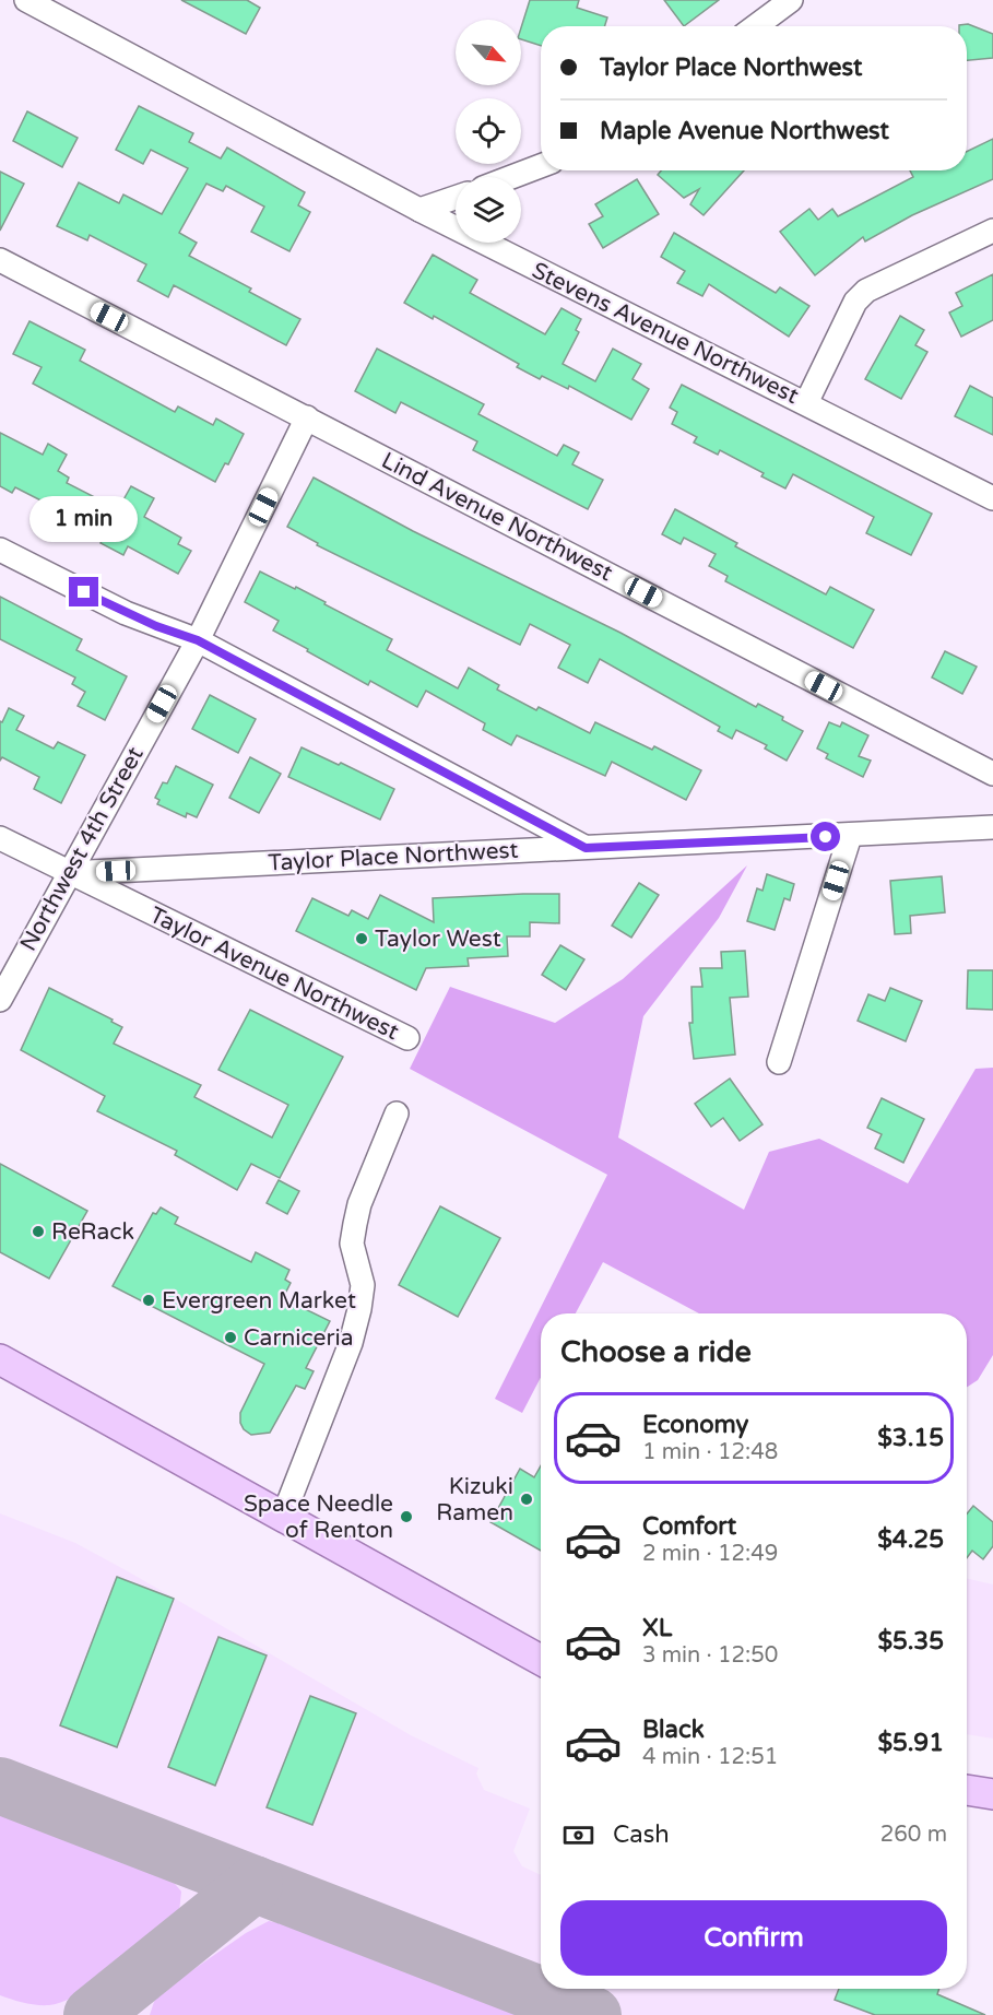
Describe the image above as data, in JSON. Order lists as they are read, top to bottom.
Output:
{
  "streets": {
    "street": [
      "Stevens Avenue Northwest",
      "Lind Avenue Northwest",
      "Northwest 4th Street",
      "Taylor Place Northwest",
      "Taylor Avenue Northwest"
    ]
  },
  "crossings": [
    ["Lind Avenue Northwest", "Northwest 4th Street"],
    ["Northwest 4th Street", "Taylor Place Northwest"],
    ["Northwest 4th Street", "Taylor Avenue Northwest"],
    ["Taylor Place Northwest", "Taylor Avenue Northwest"]
  ],
  "places": [
    "Taylor West",
    "ReRack",
    "Evergreen Market",
    "Carniceria",
    "Kizuki Ramen",
    "Space Needle of Renton"
  ],
  "north": "bottom right",
  "page": {
    "banner": ["Taylor Place Northwest", "Maple Avenue Northwest"],
    "bubble": "1 min",
    "heading": "Choose a ride",
    "list": [
      {
        "name": "Economy",
        "note": "1 min · 12:48",
        "value": "$3.15"
      },
      {
        "name": "Comfort",
        "note": "2 min · 12:49",
        "value": "$4.25"
      },
      {
        "name": "XL",
        "note": "3 min · 12:50",
        "value": "$5.35"
      },
      {
        "name": "Black",
        "note": "4 min · 12:51",
        "value": "$5.91"
      }
    ],
    "pay": ["Cash", "260 m"],
    "buttons": "Confirm"
  }
}
